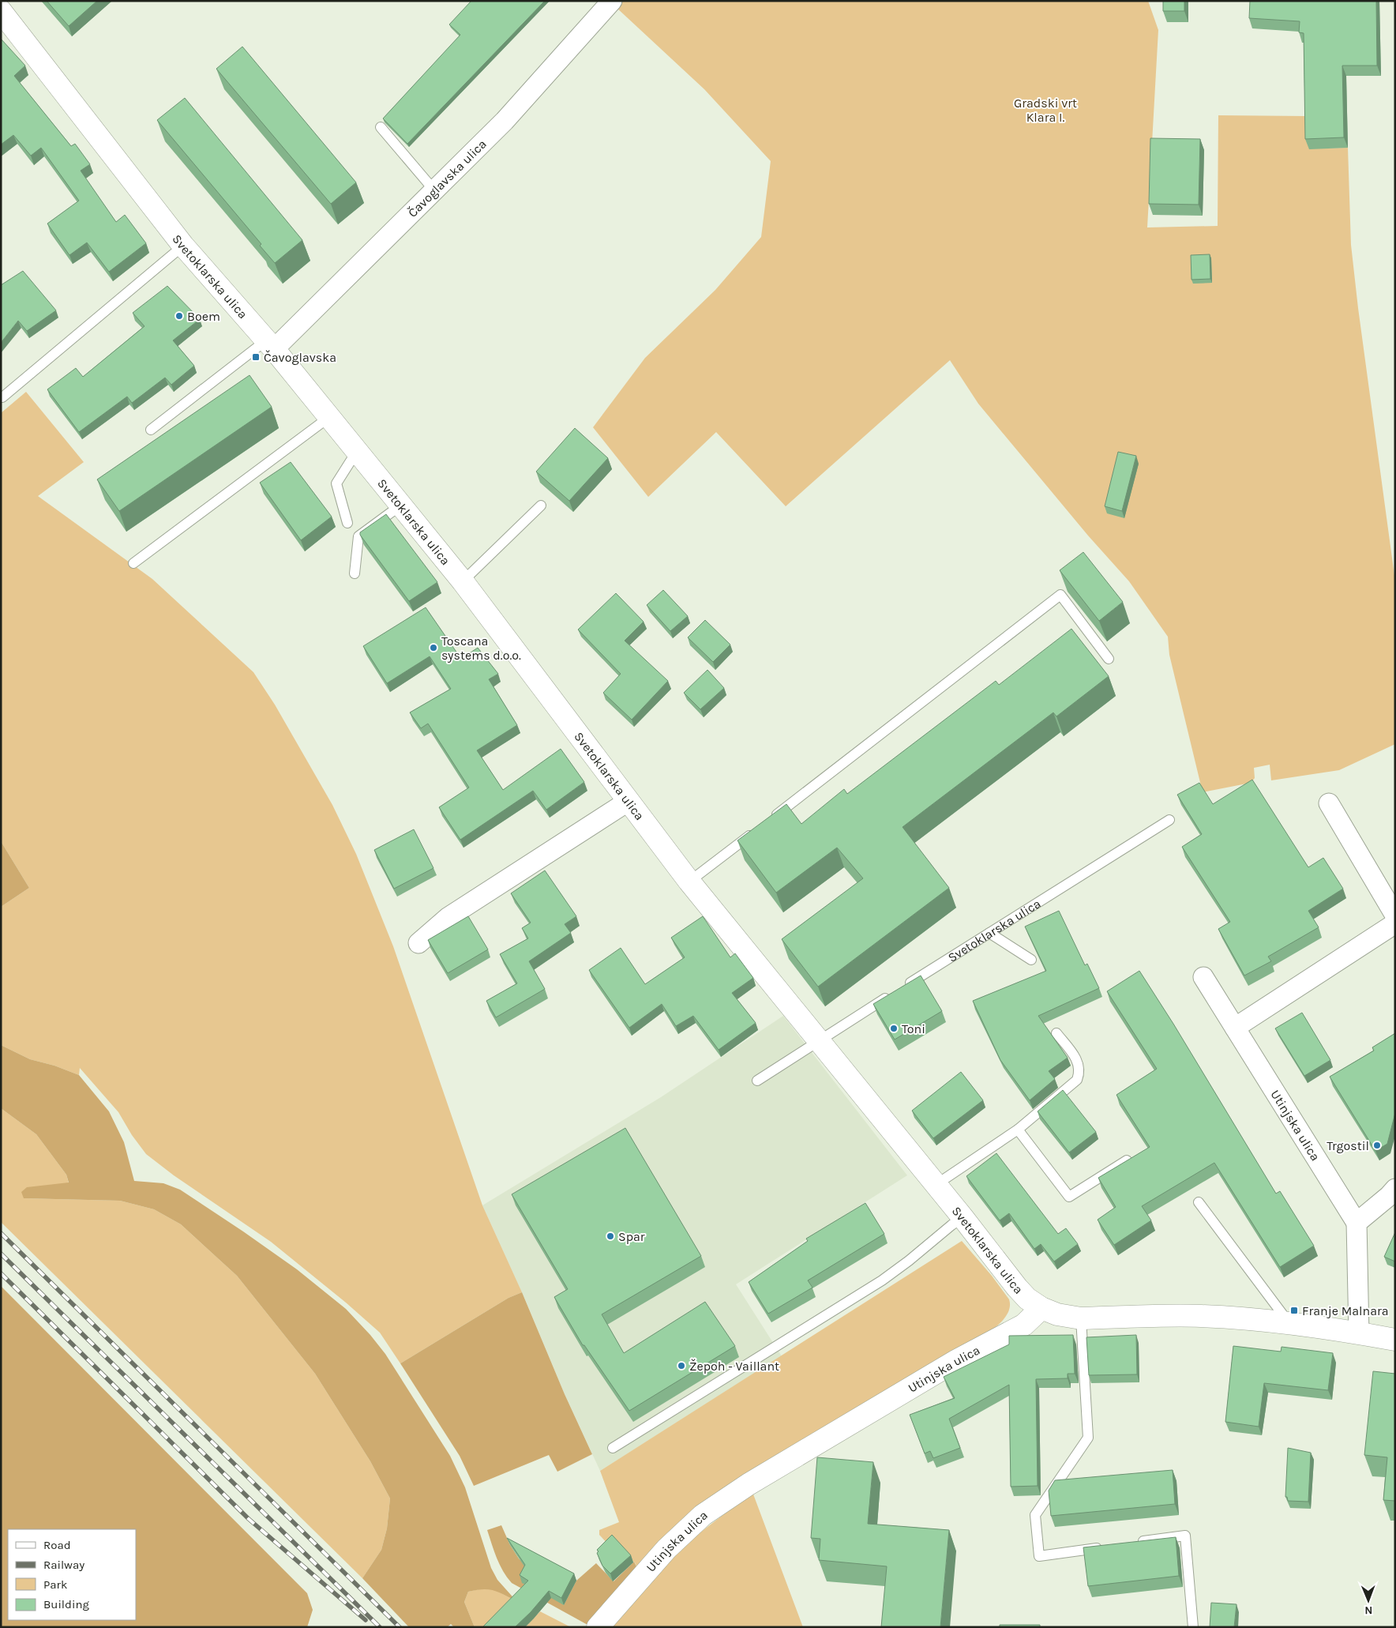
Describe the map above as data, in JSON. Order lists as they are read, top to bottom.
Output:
{
  "streets": {
    "street": ["Čavoglavska ulica", "Svetoklarska ulica", "Utinjska ulica"]
  },
  "crossings": [
    ["Čavoglavska ulica", "Svetoklarska ulica"],
    ["Svetoklarska ulica", "Utinjska ulica"]
  ],
  "parks": ["Gradski vrt Klara I."],
  "places": {
    "other": [
      "Boem",
      "Toscana systems d.o.o.",
      "Toni",
      "Trgostil",
      "Spar",
      "Žepoh - Vaillant"
    ],
    "transit": ["Čavoglavska", "Franje Malnara"]
  },
  "legend": [
    "Road",
    "Railway",
    "Park",
    "Building"
  ],
  "north": "bottom"
}
